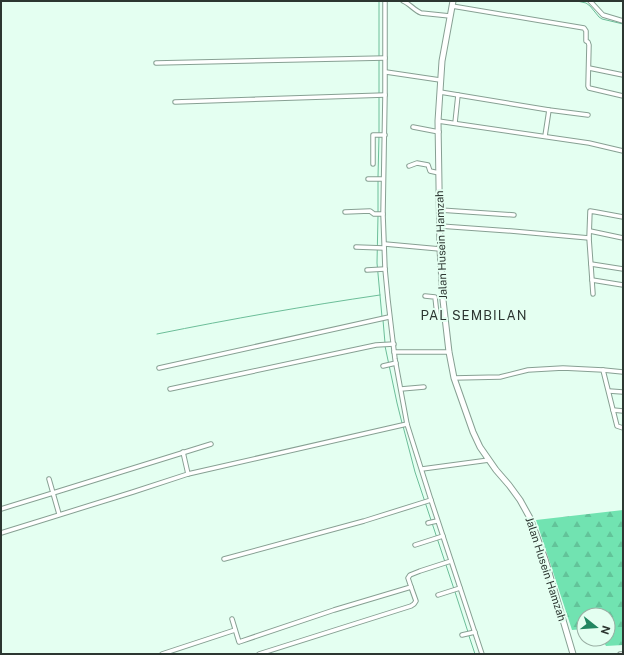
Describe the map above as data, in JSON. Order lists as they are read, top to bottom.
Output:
{
  "streets": {
    "street": ["Jalan Husein Hamzah"]
  },
  "districts": ["PAL SEMBILAN"],
  "north": "right"
}
